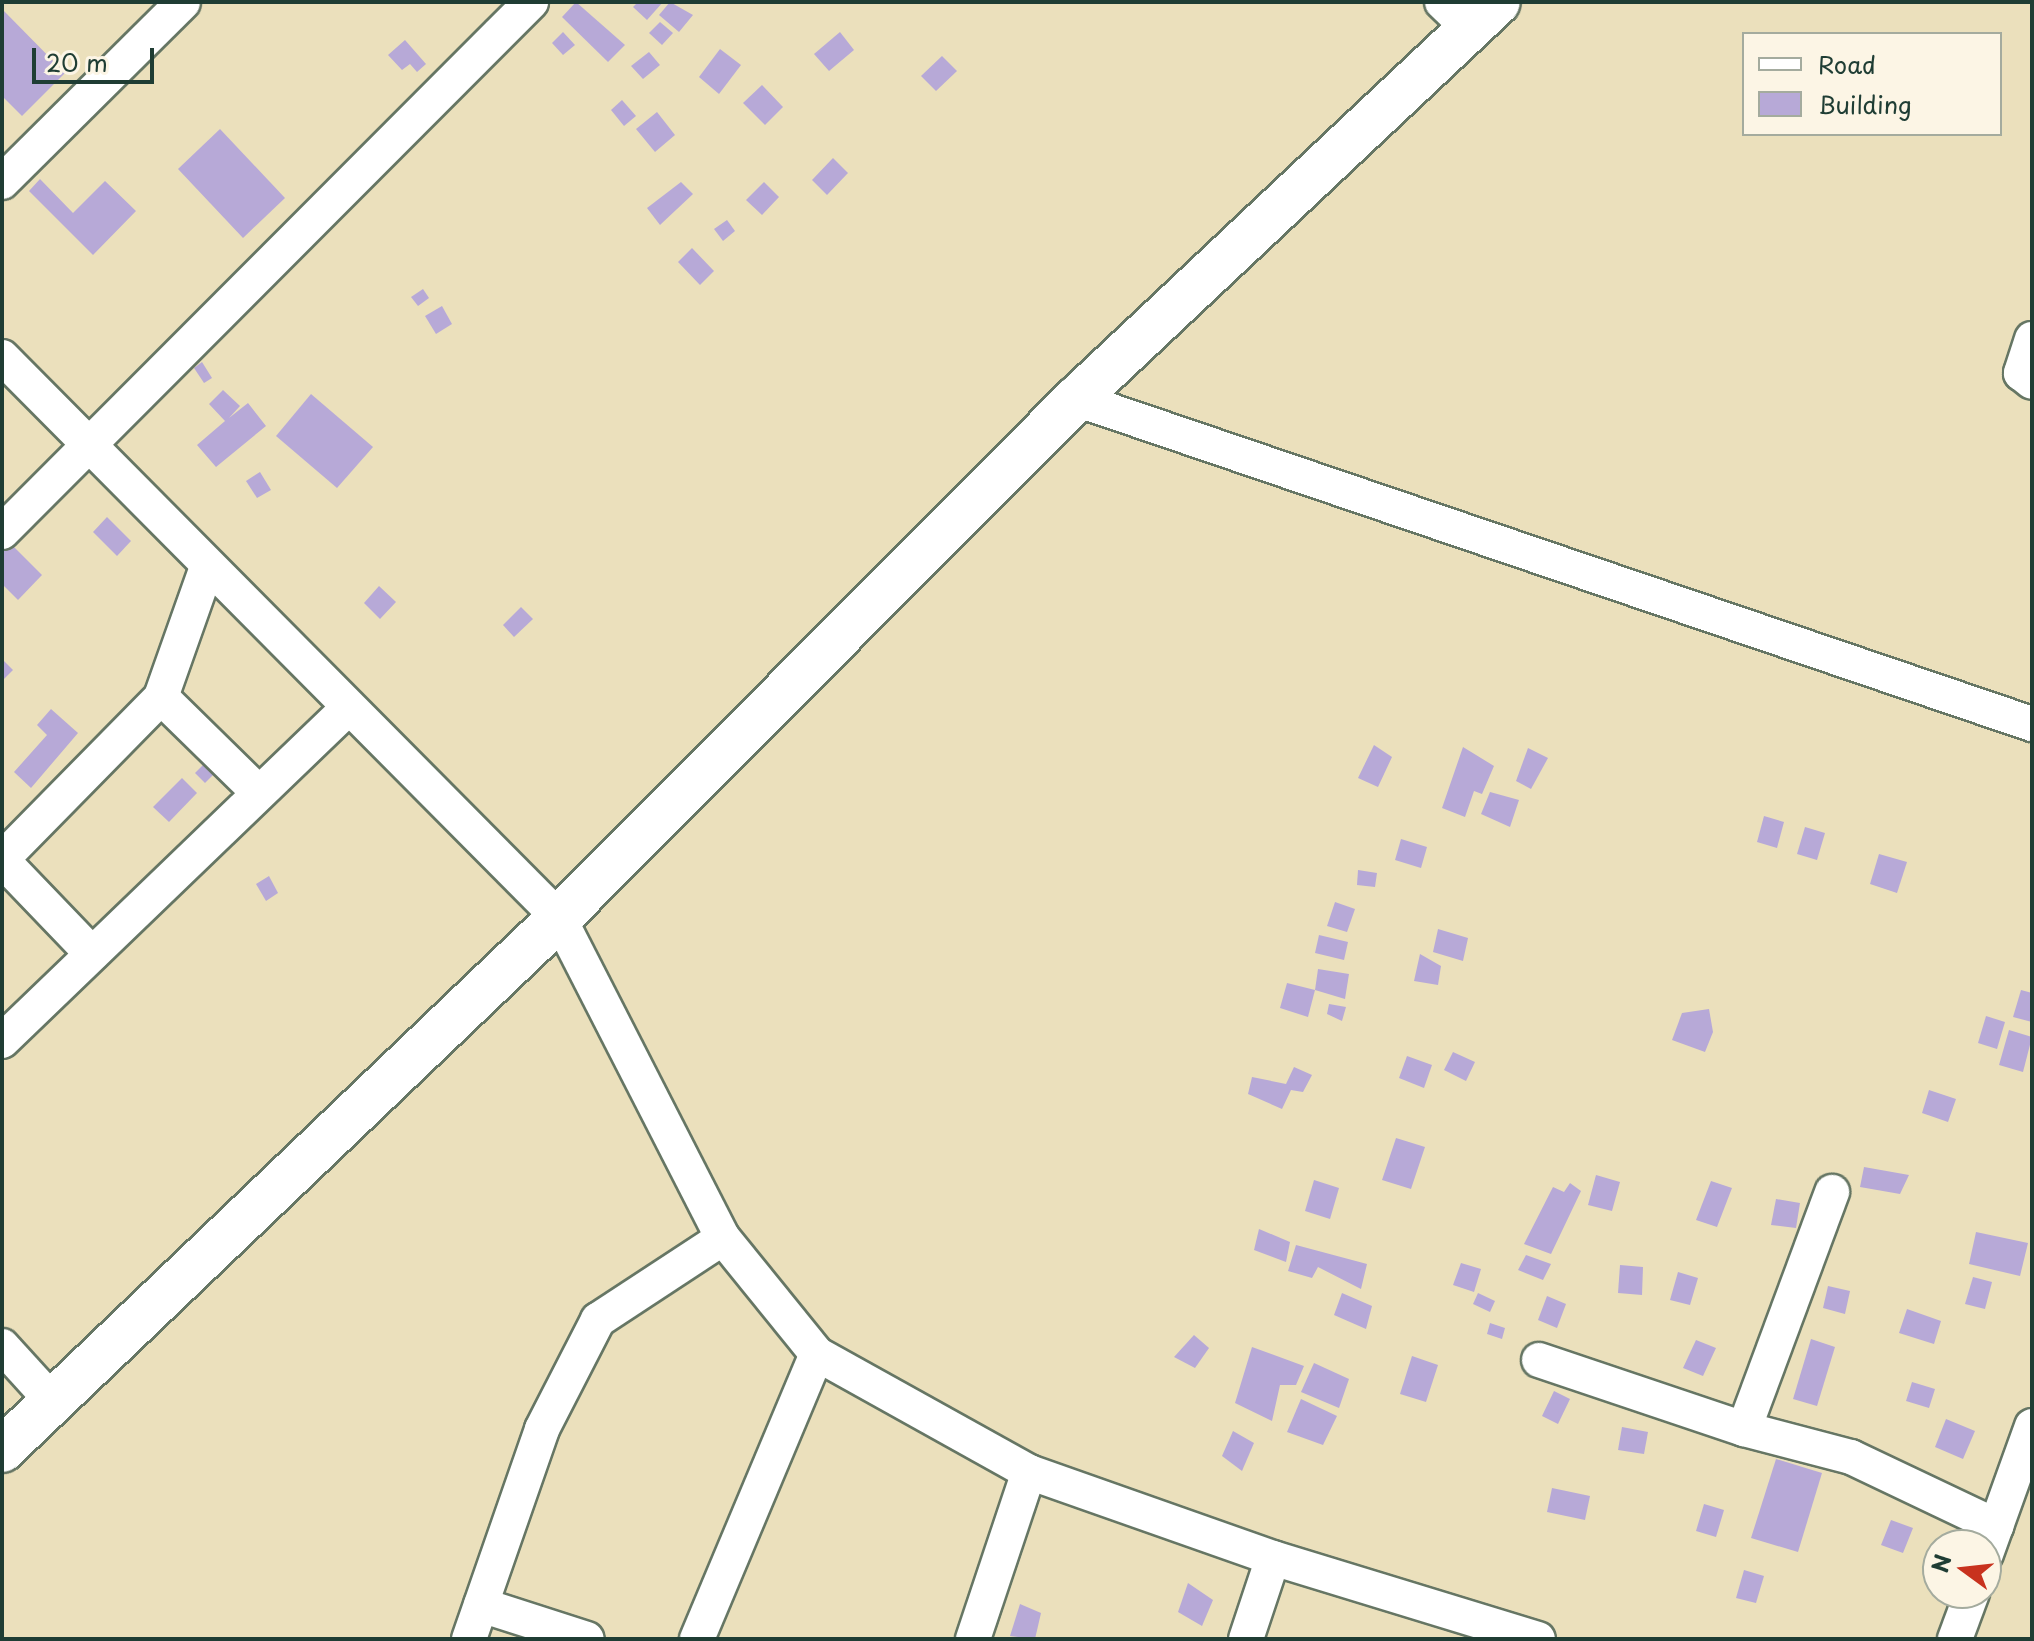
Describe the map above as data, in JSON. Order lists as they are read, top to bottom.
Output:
{
  "legend": ["Road", "Building"],
  "scale_bar": "20 m",
  "north": "left"
}
